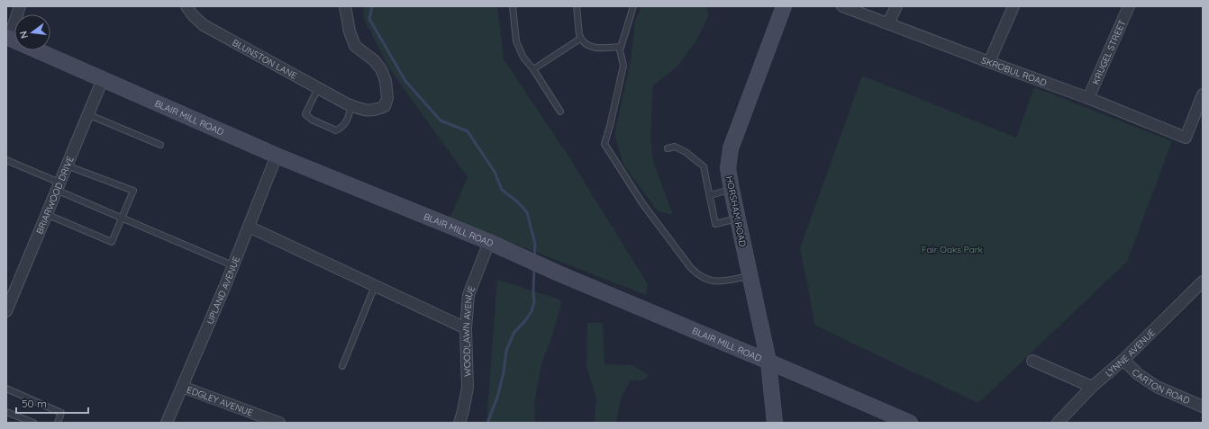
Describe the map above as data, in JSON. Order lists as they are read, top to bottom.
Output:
{
  "streets": {
    "main road": ["BLAIR MILL ROAD", "HORSHAM ROAD"],
    "street": [
      "KRUGEL STREET",
      "BLUNSTON LANE",
      "SKROBUL ROAD",
      "BRIARWOOD DRIVE",
      "UPLAND AVENUE",
      "WOODLAWN AVENUE",
      "LYNNE AVENUE",
      "CARTON ROAD",
      "EDGLEY AVENUE"
    ]
  },
  "crossings": [
    ["KRUGEL STREET", "SKROBUL ROAD"],
    ["BLAIR MILL ROAD", "BRIARWOOD DRIVE"],
    ["BLAIR MILL ROAD", "HORSHAM ROAD"],
    ["BLAIR MILL ROAD", "UPLAND AVENUE"],
    ["BLAIR MILL ROAD", "WOODLAWN AVENUE"],
    ["UPLAND AVENUE", "EDGLEY AVENUE"],
    ["LYNNE AVENUE", "CARTON ROAD"]
  ],
  "parks": ["Fair Oaks Park"],
  "scale_bar": "50 m",
  "north": "left"
}
